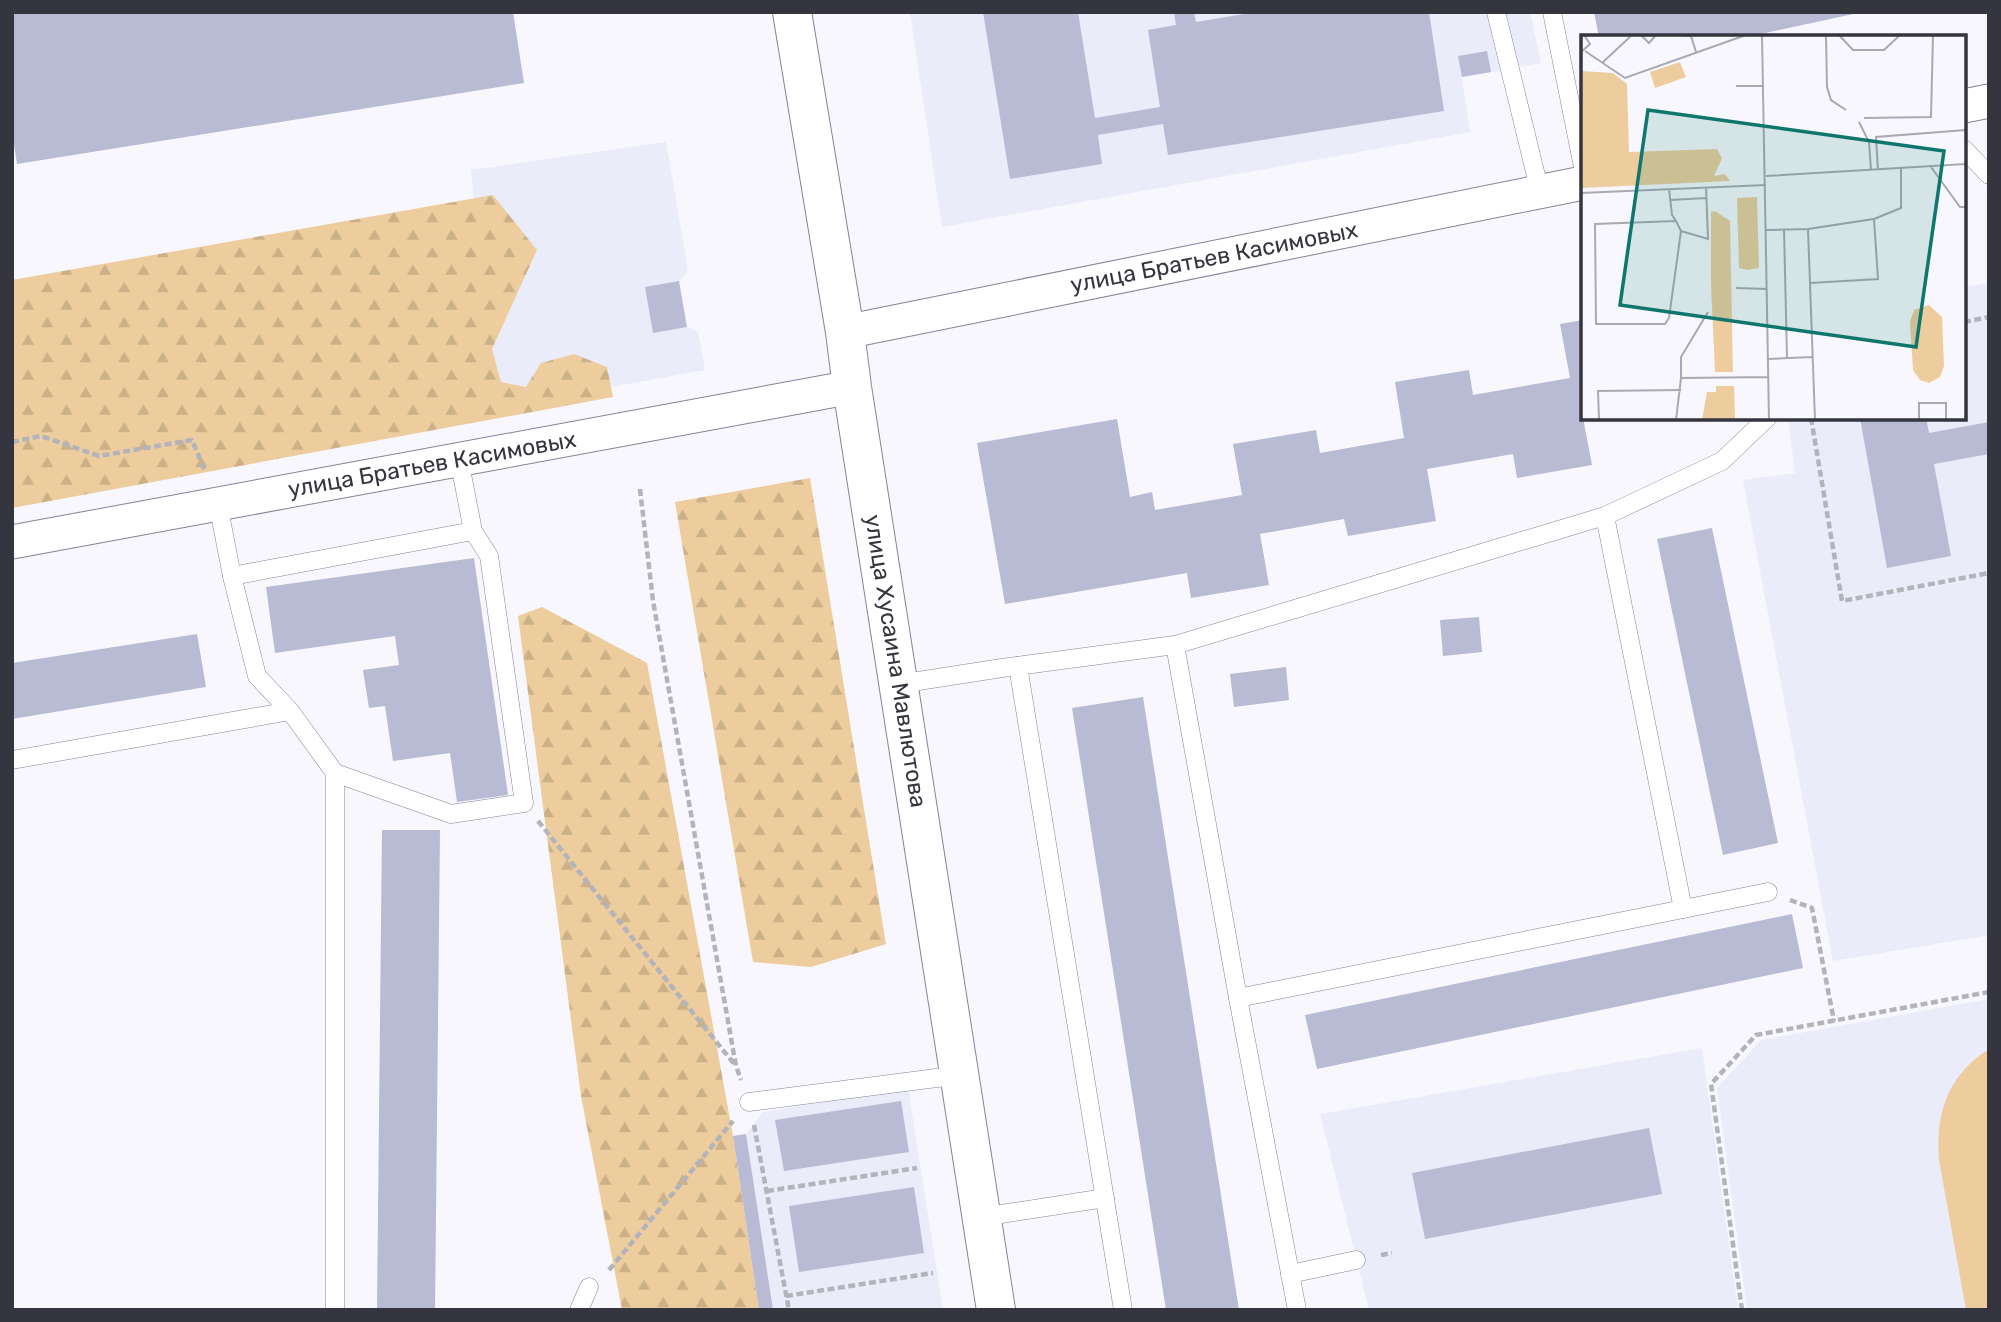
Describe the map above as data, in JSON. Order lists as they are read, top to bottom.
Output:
{
  "streets": {
    "street": ["улица Братьев Касимовых", "улица Хусаина Мавлютова"]
  },
  "crossings": [
    ["улица Братьев Касимовых", "улица Хусаина Мавлютова"]
  ]
}
